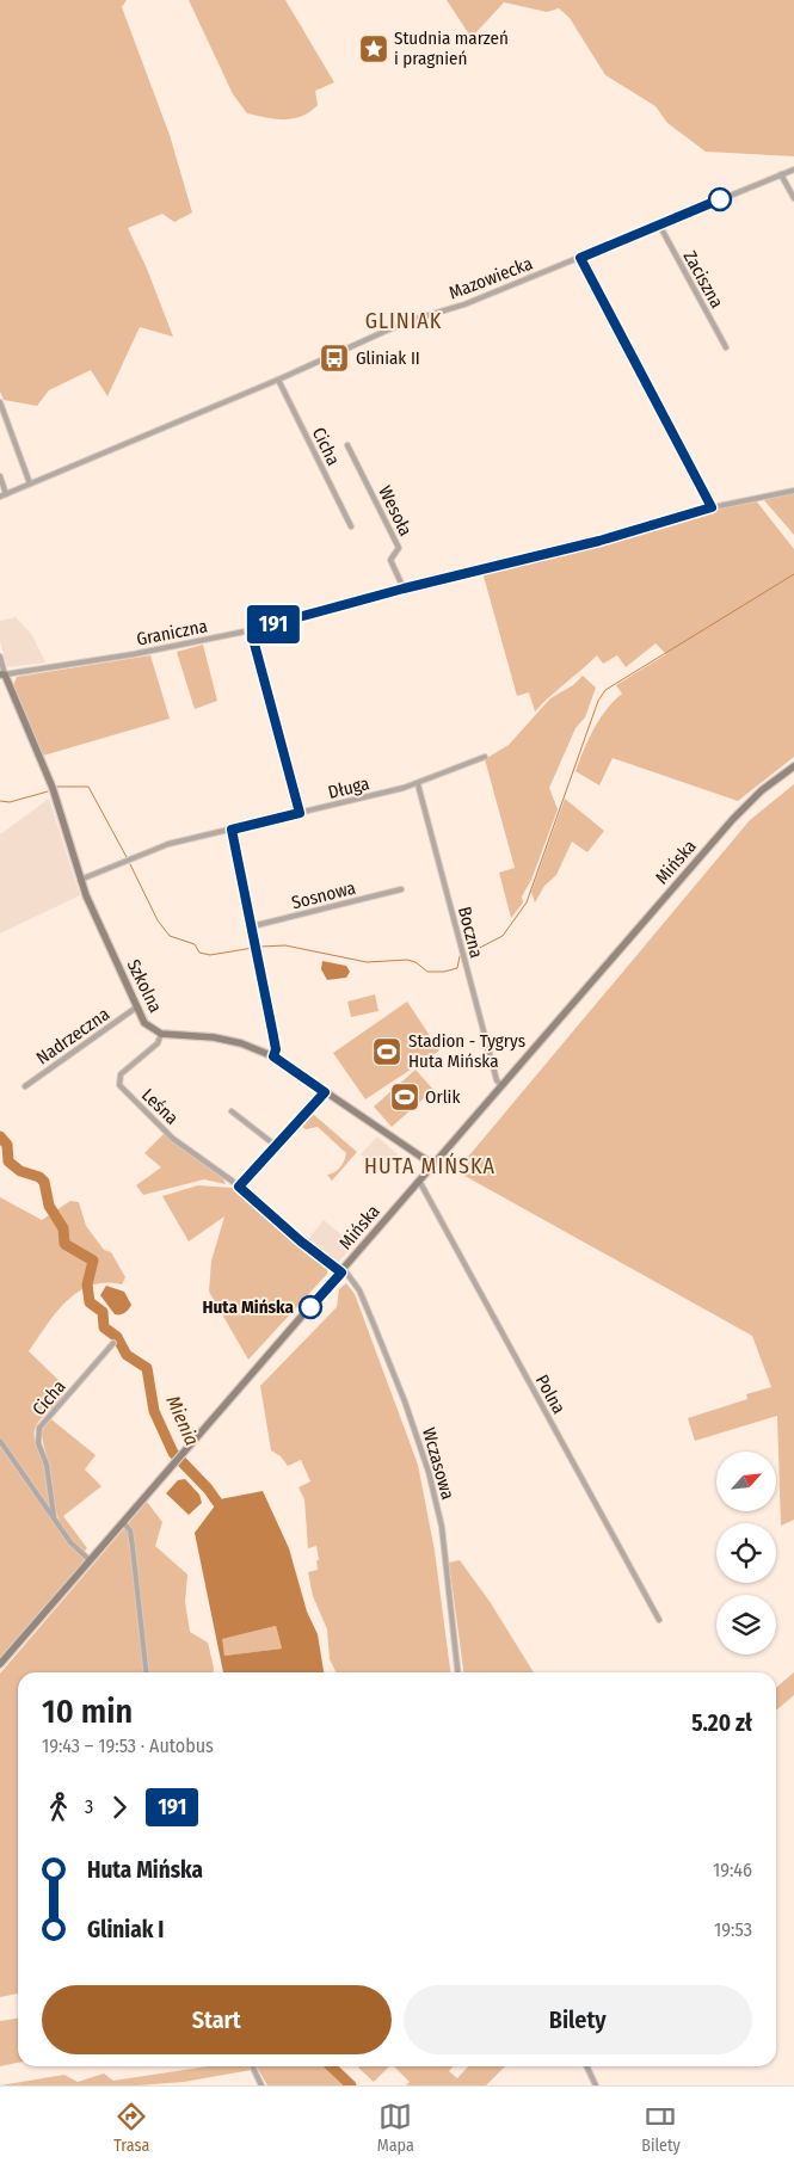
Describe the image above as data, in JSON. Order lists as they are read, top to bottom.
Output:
{
  "streets": {
    "main road": ["Mińska", "Szkolna"],
    "street": [
      "Mazowiecka",
      "Zaciszna",
      "Cicha",
      "Wesoła",
      "Graniczna",
      "Długa",
      "Sosnowa",
      "Boczna",
      "Nadrzeczna",
      "Leśna",
      "Polna",
      "Wczasowa"
    ]
  },
  "crossings": [
    ["Mazowiecka", "Zaciszna"],
    ["Mazowiecka", "Cicha"],
    ["Wesoła", "Graniczna"],
    ["Graniczna", "Szkolna"],
    ["Długa", "Boczna"],
    ["Długa", "Szkolna"],
    ["Mińska", "Boczna"],
    ["Mińska", "Szkolna"],
    ["Mińska", "Polna"],
    ["Mińska", "Wczasowa"],
    ["Szkolna", "Nadrzeczna"],
    ["Szkolna", "Leśna"],
    ["Leśna", "Wczasowa"]
  ],
  "districts": ["GLINIAK", "HUTA MIŃSKA"],
  "water": ["Mienia"],
  "places": {
    "place": ["Studnia marzeń i pragnień"],
    "bus stop": ["Gliniak II"],
    "sports": ["Stadion - Tygrys Huta Mińska", "Orlik"],
    "other": ["Huta Mińska"]
  },
  "lines": ["bus line 191"],
  "north": "top right",
  "page": {
    "on_map": "191",
    "heading": ["10 min", "19:43 – 19:53 · Autobus", "5.20 zł"],
    "legs": ["3", "191"],
    "list": [
      {
        "name": "Huta Mińska",
        "value": "19:46"
      },
      {
        "name": "Gliniak I",
        "value": "19:53"
      }
    ],
    "buttons": ["Start", "Bilety"],
    "tabs": ["Trasa", "Mapa", "Bilety"]
  }
}
